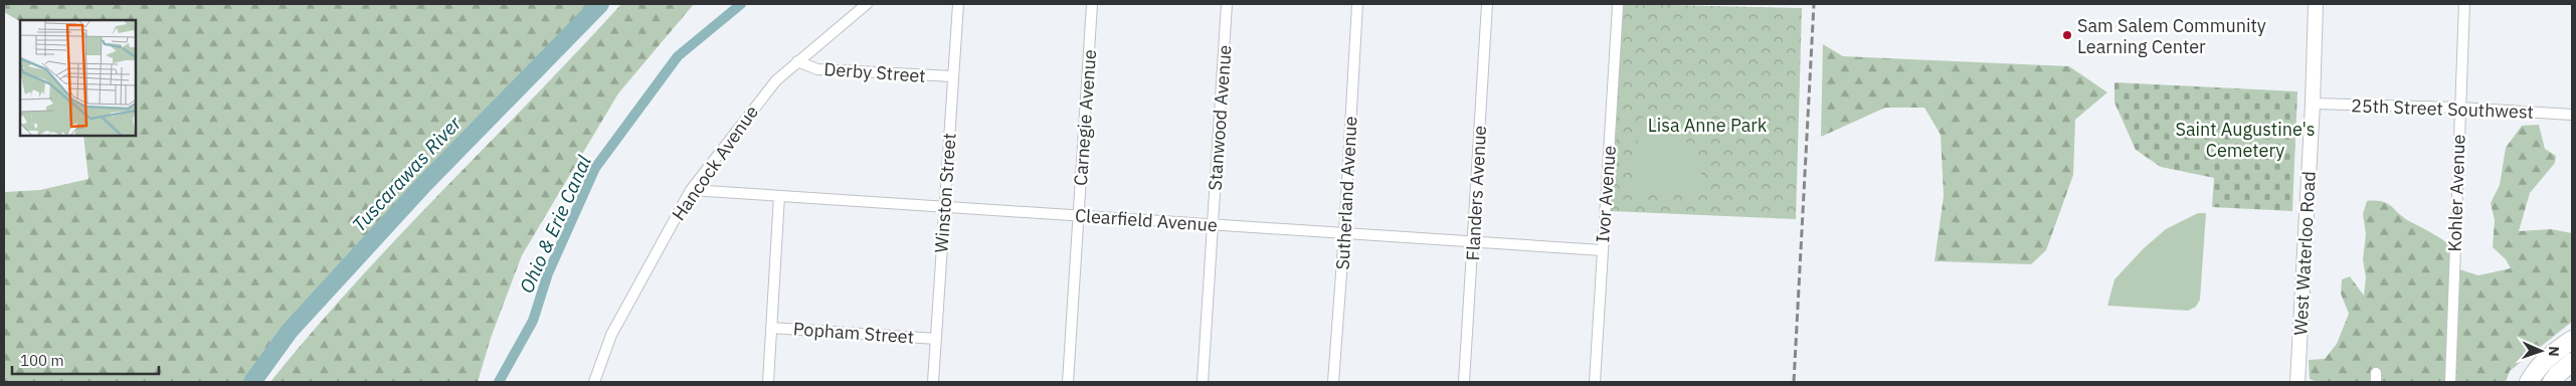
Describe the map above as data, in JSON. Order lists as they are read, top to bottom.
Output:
{
  "streets": {
    "main road": ["West Waterloo Road"],
    "street": [
      "Derby Street",
      "25th Street Southwest",
      "Carnegie Avenue",
      "Stanwood Avenue",
      "Hancock Avenue",
      "Winston Street",
      "Sutherland Avenue",
      "Flanders Avenue",
      "Kohler Avenue",
      "Ivor Avenue",
      "Clearfield Avenue",
      "Popham Street"
    ]
  },
  "crossings": [
    ["Derby Street", "Hancock Avenue"],
    ["Derby Street", "Winston Street"],
    ["25th Street Southwest", "Kohler Avenue"],
    ["25th Street Southwest", "West Waterloo Road"],
    ["Carnegie Avenue", "Clearfield Avenue"],
    ["Stanwood Avenue", "Clearfield Avenue"],
    ["Hancock Avenue", "Clearfield Avenue"],
    ["Winston Street", "Clearfield Avenue"],
    ["Winston Street", "Popham Street"],
    ["Sutherland Avenue", "Clearfield Avenue"],
    ["Flanders Avenue", "Clearfield Avenue"],
    ["Ivor Avenue", "Clearfield Avenue"]
  ],
  "water": ["Tuscarawas River", "Ohio & Erie Canal"],
  "parks": ["Lisa Anne Park", "Saint Augustine's Cemetery"],
  "places": ["Sam Salem Community Learning Center"],
  "scale_bar": "100 m",
  "north": "right"
}
